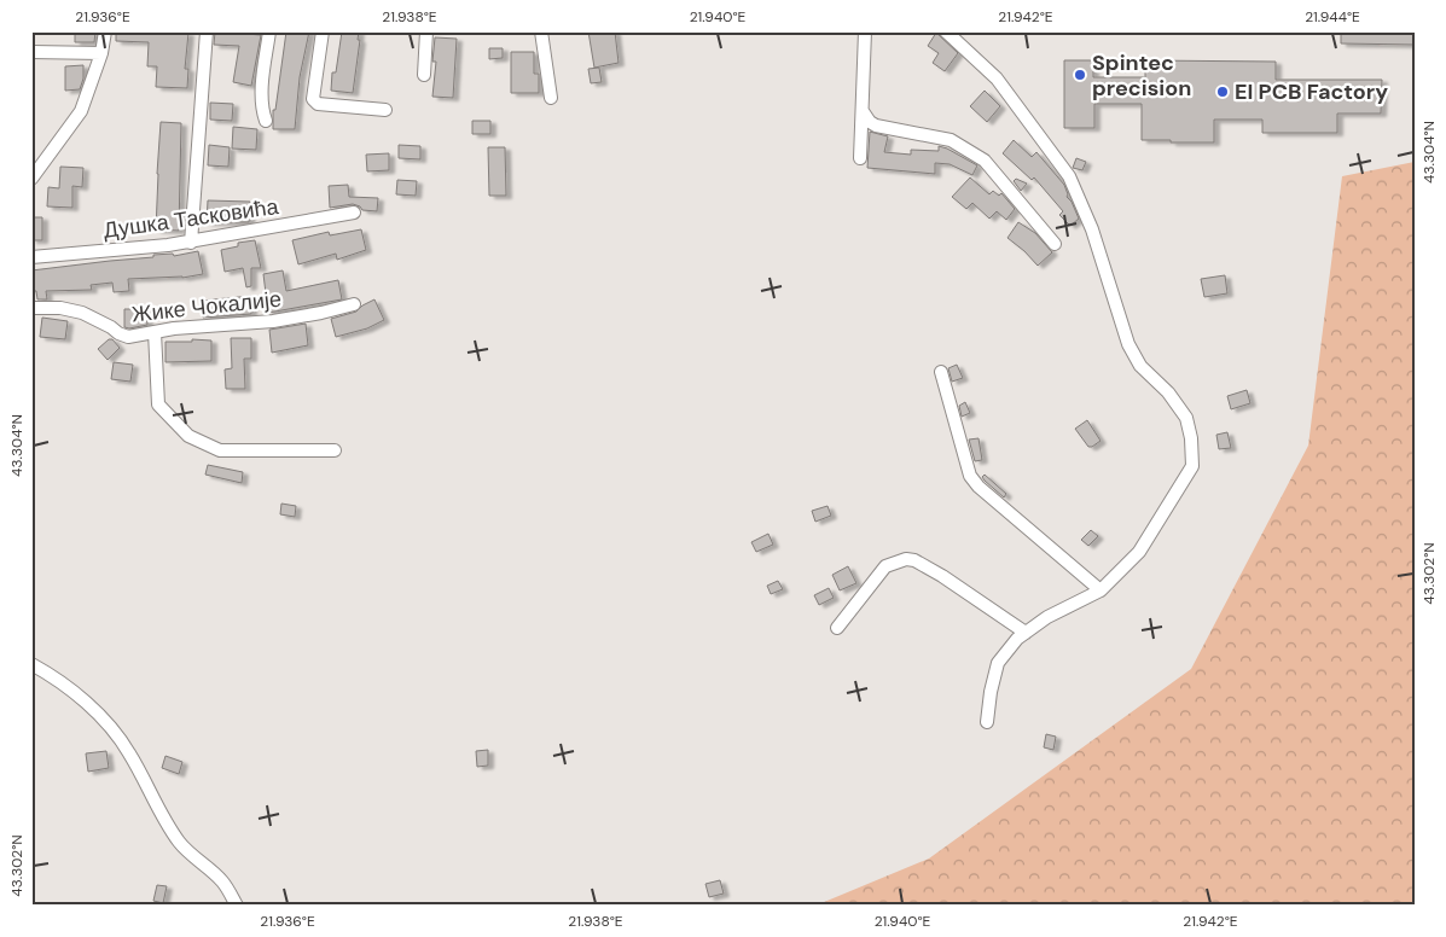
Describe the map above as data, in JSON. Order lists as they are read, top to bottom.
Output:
{
  "streets": {
    "street": ["Душка Тасковића", "Жике Чокалије"]
  },
  "places": ["Spintec precision", "EI PCB Factory"],
  "coordinates": [
    "21.936°E",
    "21.938°E",
    "21.940°E",
    "21.942°E",
    "21.944°E",
    "43.304°N",
    "43.302°N"
  ]
}
